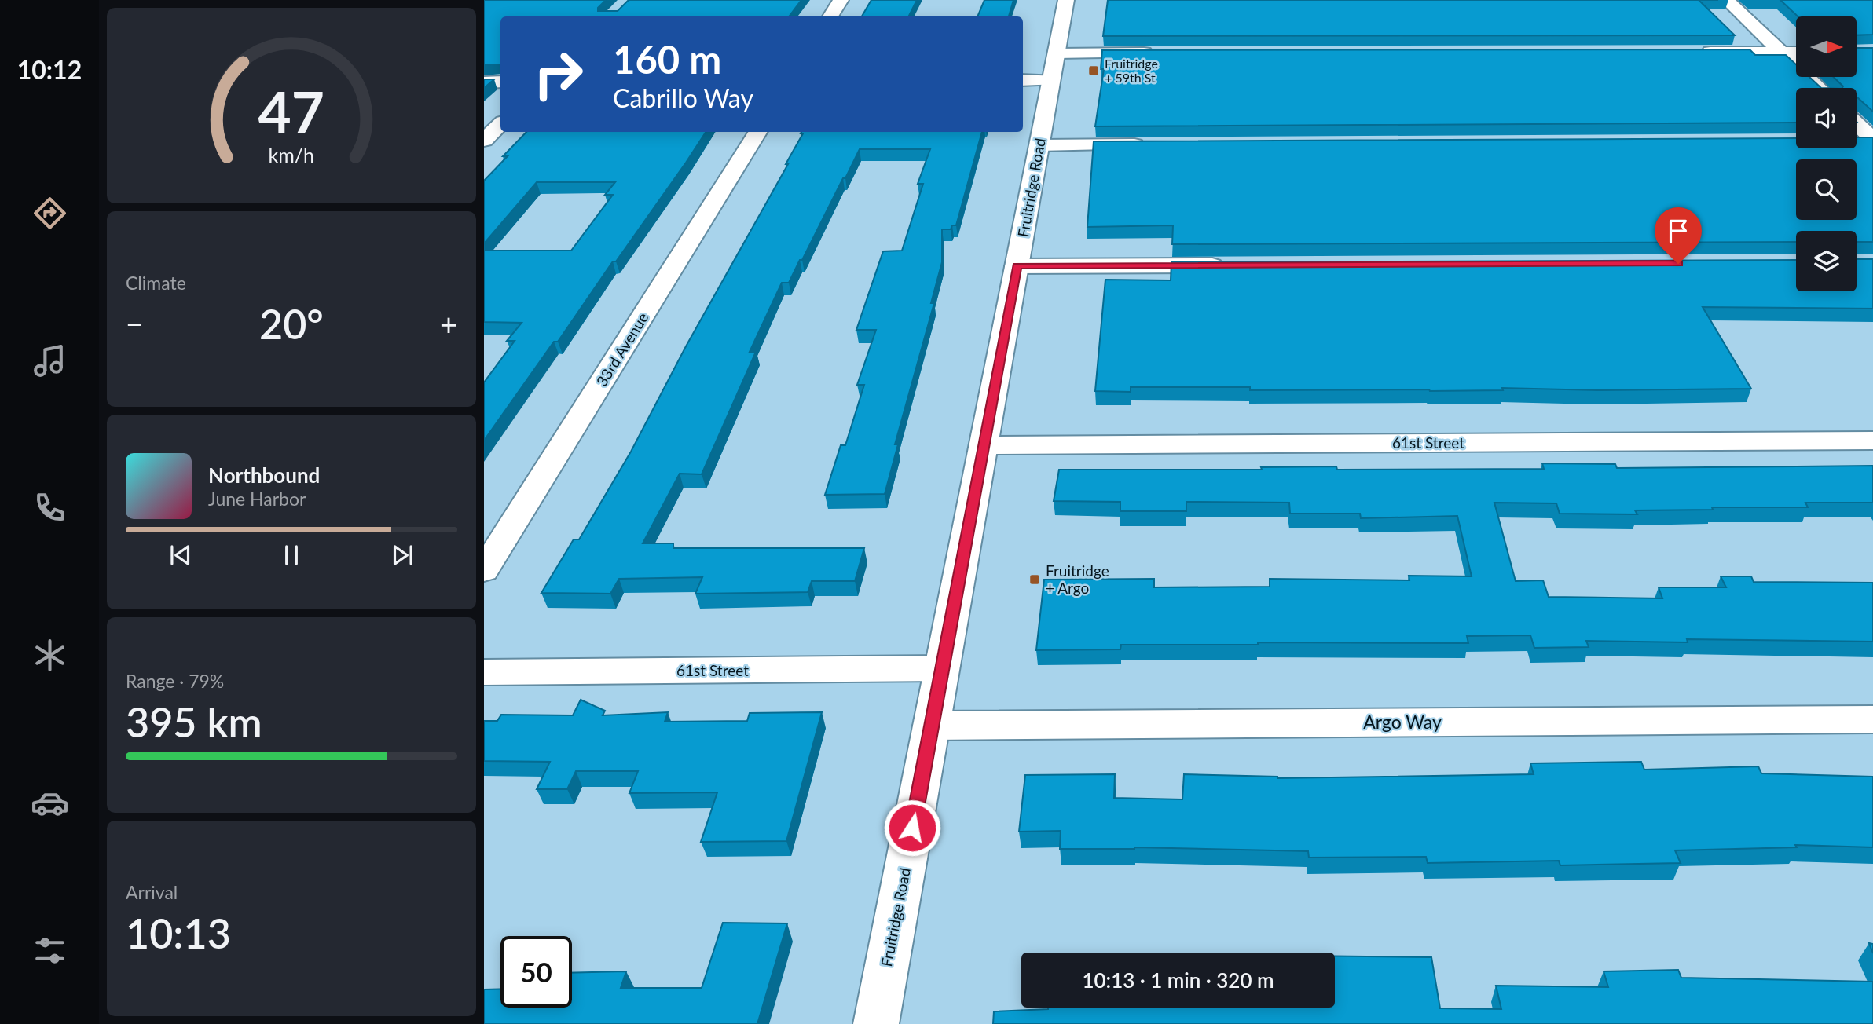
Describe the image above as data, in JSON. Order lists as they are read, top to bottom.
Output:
{
  "streets": {
    "street": [
      "Fruitridge Road",
      "33rd Avenue",
      "61st Street",
      "Argo Way"
    ]
  },
  "crossings": [
    ["Fruitridge Road", "61st Street"],
    ["Fruitridge Road", "Argo Way"]
  ],
  "places": {
    "transit": ["Fruitridge + 59th St", "Fruitridge + Argo"]
  },
  "north": "right",
  "page": {
    "tabs": "10:12",
    "turn": ["160 m", "Cabrillo Way"],
    "tile": [
      "Climate",
      ["Range · 79%", "395 km"],
      ["Arrival", "10:13"]
    ],
    "heat": ["−", "20°", "+"],
    "song": ["Northbound", "June Harbor"],
    "limit": "50",
    "trip": "10:13 · 1 min · 320 m",
    "gauge": ["47", "km/h"]
  }
}
